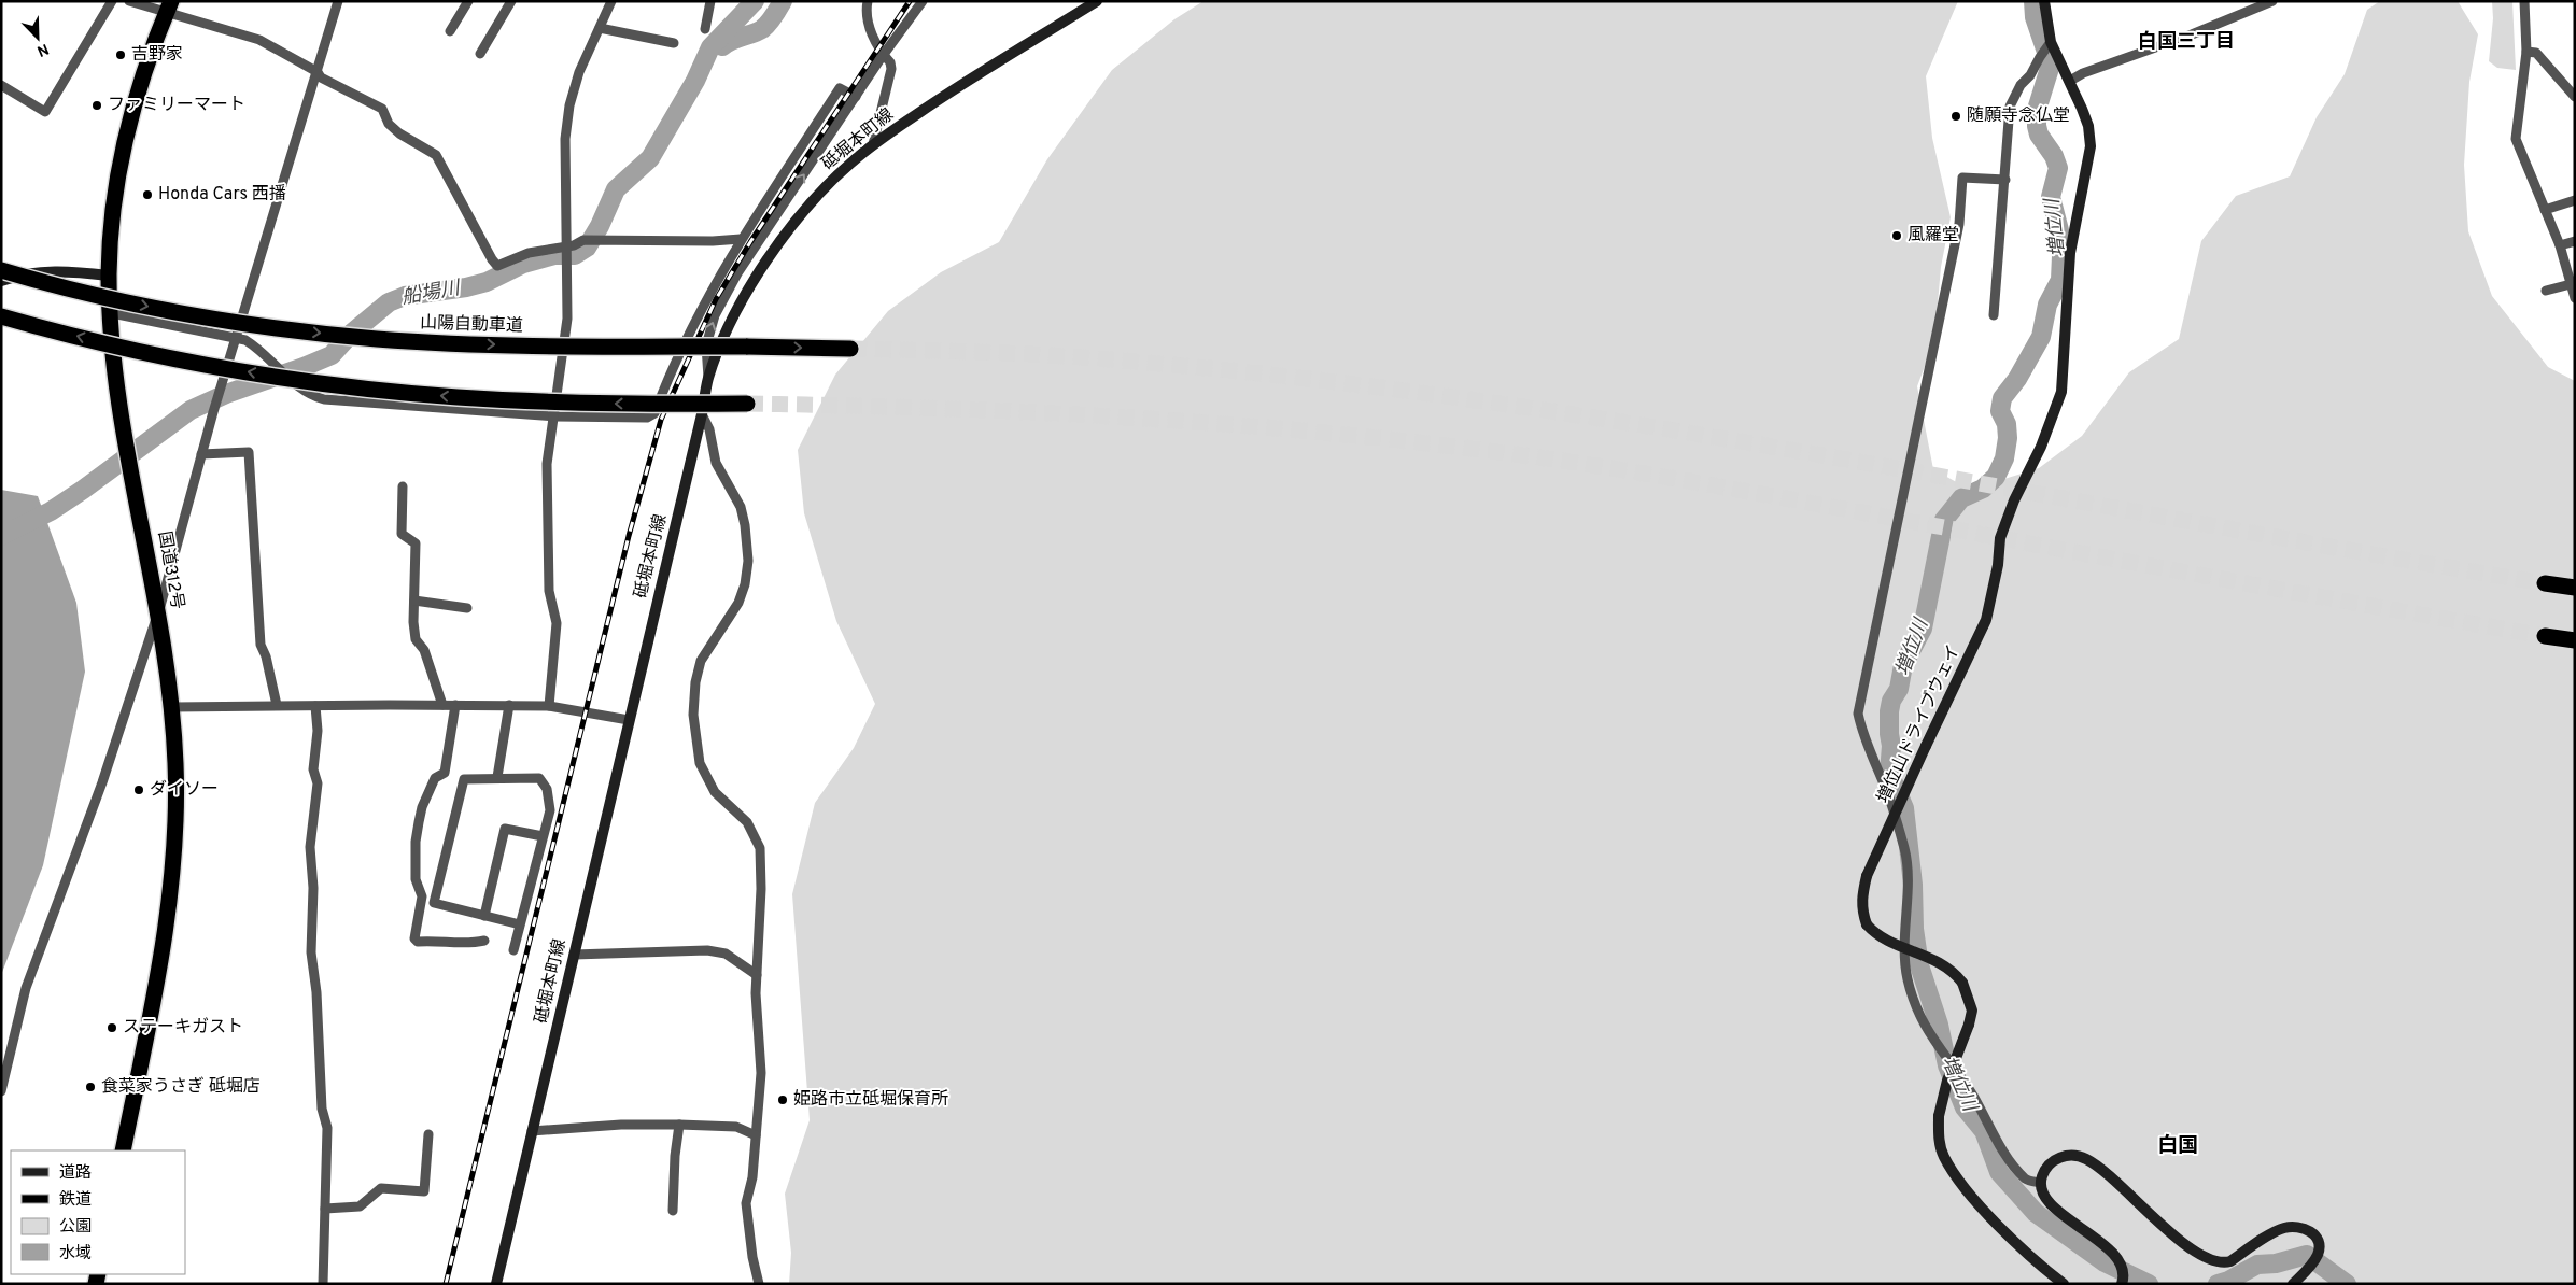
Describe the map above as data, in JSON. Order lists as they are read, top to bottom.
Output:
{
  "streets": {
    "highway": ["山陽自動車道", "国道312号"],
    "street": ["砥堀本町線", "増位山ドライブウェイ"]
  },
  "districts": ["白国三丁目", "白国"],
  "water": ["増位川", "船場川"],
  "places": [
    "吉野家",
    "ファミリーマート",
    "随願寺念仏堂",
    "Honda Cars 西播",
    "風羅堂",
    "ダイソー",
    "ステーキガスト",
    "食菜家うさぎ 砥堀店",
    "姫路市立砥堀保育所"
  ],
  "legend": [
    "道路",
    "鉄道",
    "公園",
    "水域"
  ],
  "north": "bottom right"
}
